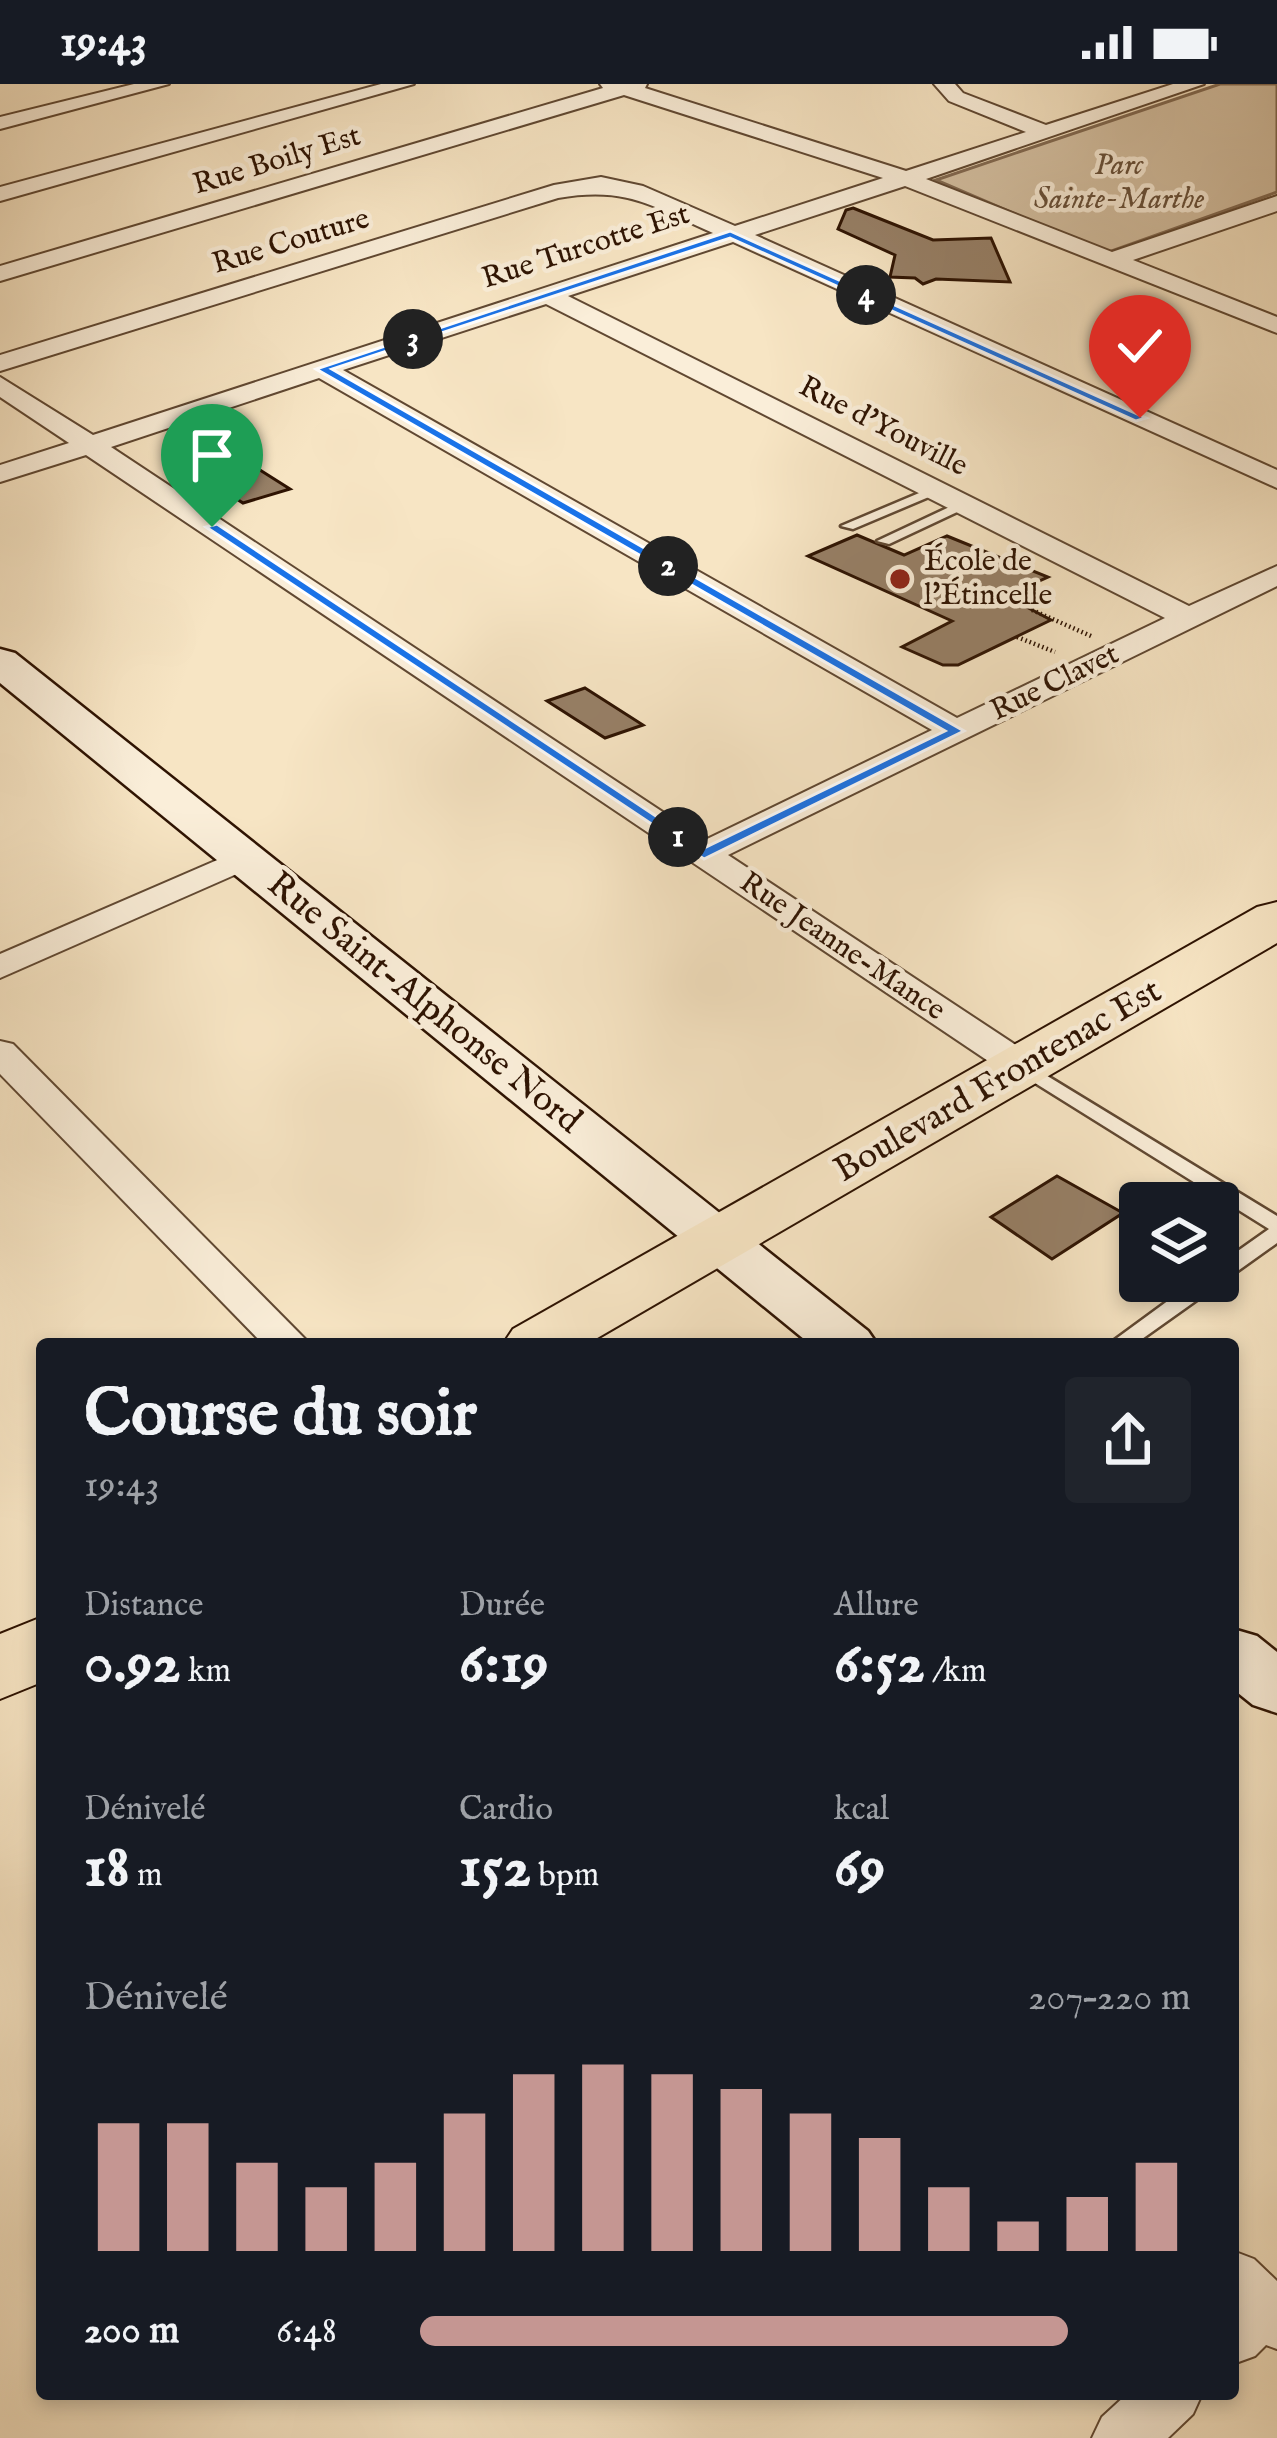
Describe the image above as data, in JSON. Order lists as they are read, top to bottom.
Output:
{
  "streets": {
    "main road": ["Rue Saint-Alphonse Nord", "Boulevard Frontenac Est"],
    "street": [
      "Rue Boily Est",
      "Rue Couture",
      "Rue Turcotte Est",
      "Rue d'Youville",
      "Rue Clavet",
      "Rue Jeanne-Mance"
    ]
  },
  "crossings": [
    ["Rue Couture", "Rue Turcotte Est"],
    ["Rue Turcotte Est", "Rue d'Youville"],
    ["Rue Turcotte Est", "Rue Jeanne-Mance"],
    ["Rue d'Youville", "Rue Clavet"],
    ["Rue Clavet", "Rue Jeanne-Mance"],
    ["Rue Jeanne-Mance", "Boulevard Frontenac Est"],
    ["Rue Saint-Alphonse Nord", "Boulevard Frontenac Est"]
  ],
  "parks": ["Parc Sainte-Marthe"],
  "places": ["École de l'Étincelle"],
  "page": {
    "status": "19:43",
    "pins": [
      "4",
      "3",
      "2",
      "1"
    ],
    "heading": ["Course du soir", "19:43"],
    "stats": [
      ["Distance", "0.92 km"],
      ["Durée", "6:19"],
      ["Allure", "6:52 /km"],
      ["Dénivelé", "18 m"],
      ["Cardio", "152 bpm"],
      ["kcal", "69"]
    ],
    "chart": ["Dénivelé", "207–220 m"],
    "list": [
      {
        "name": "200 m",
        "note": "6:48"
      }
    ]
  }
}
